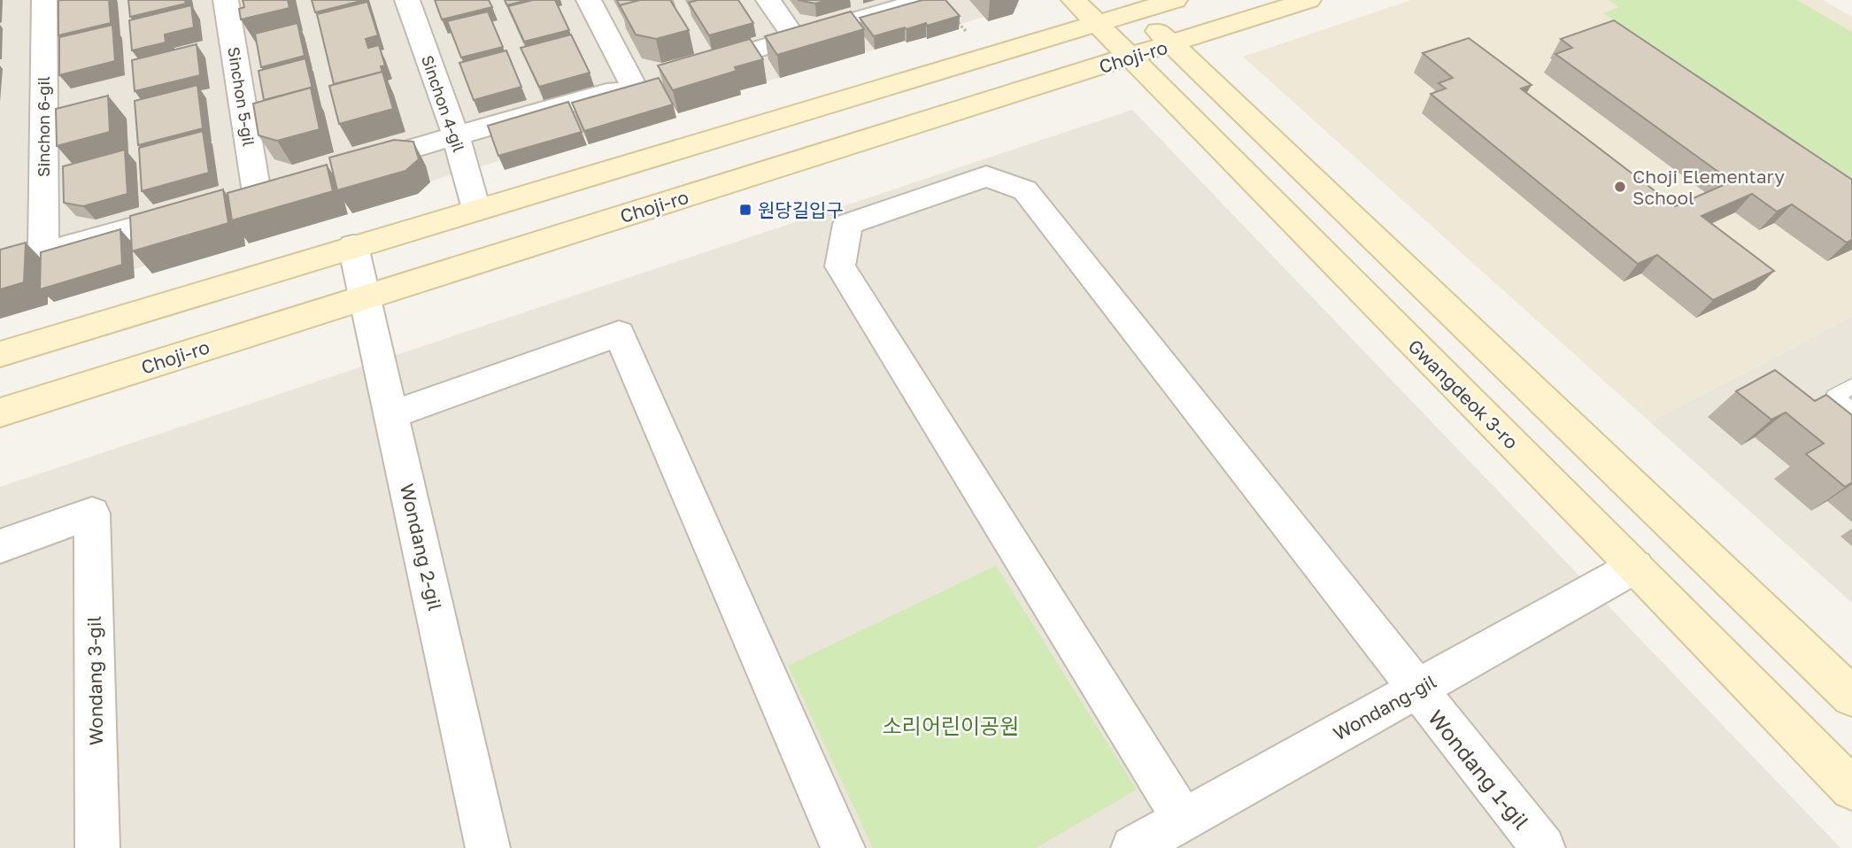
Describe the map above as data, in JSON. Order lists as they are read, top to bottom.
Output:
{
  "streets": {
    "street": [
      "Choji-ro",
      "Sinchon 5-gil",
      "Sinchon 4-gil",
      "Sinchon 6-gil",
      "Gwangdeok 3-ro",
      "Wondang 2-gil",
      "Wondang 3-gil",
      "Wondang-gil",
      "Wondang 1-gil"
    ]
  },
  "crossings": [
    ["Choji-ro", "Gwangdeok 3-ro"],
    ["Choji-ro", "Wondang 2-gil"],
    ["Gwangdeok 3-ro", "Wondang-gil"],
    ["Wondang-gil", "Wondang 1-gil"]
  ],
  "parks": ["소리어린이공원"],
  "places": {
    "other": ["Choji Elementary School"],
    "transit": ["원당길입구"]
  }
}
